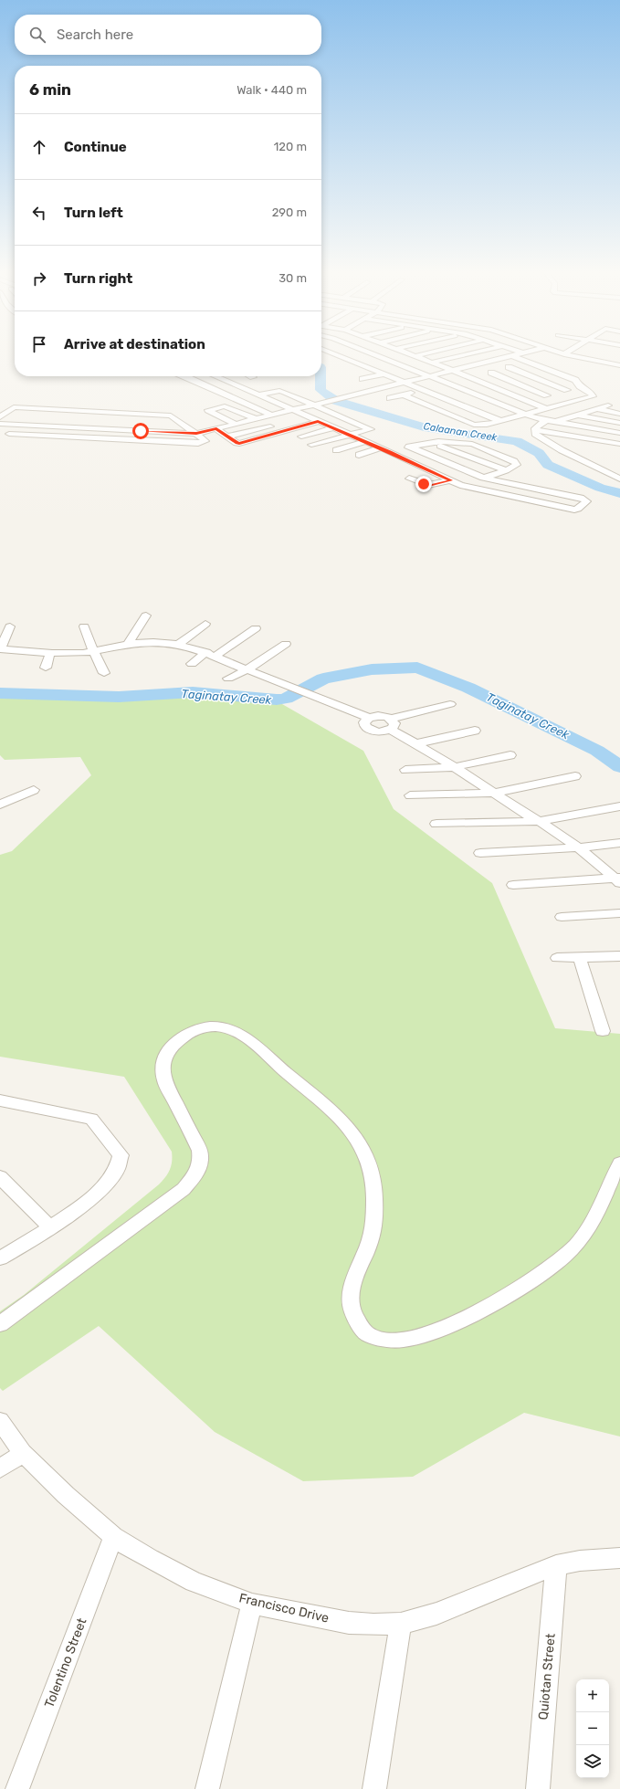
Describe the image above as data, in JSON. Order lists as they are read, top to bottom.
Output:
{
  "streets": {
    "street": ["Francisco Drive", "Tolentino Street", "Quiotan Street"]
  },
  "crossings": [
    ["Francisco Drive", "Tolentino Street"],
    ["Francisco Drive", "Quiotan Street"]
  ],
  "water": ["Calaanan Creek", "Taginatay Creek"],
  "page": {
    "search": "Search here",
    "heading": ["6 min", "Walk · 440 m"],
    "list": [
      ["Continue", "120 m"],
      ["Turn left", "290 m"],
      ["Turn right", "30 m"],
      "Arrive at destination"
    ],
    "map_buttons": ["+", "−"]
  }
}
